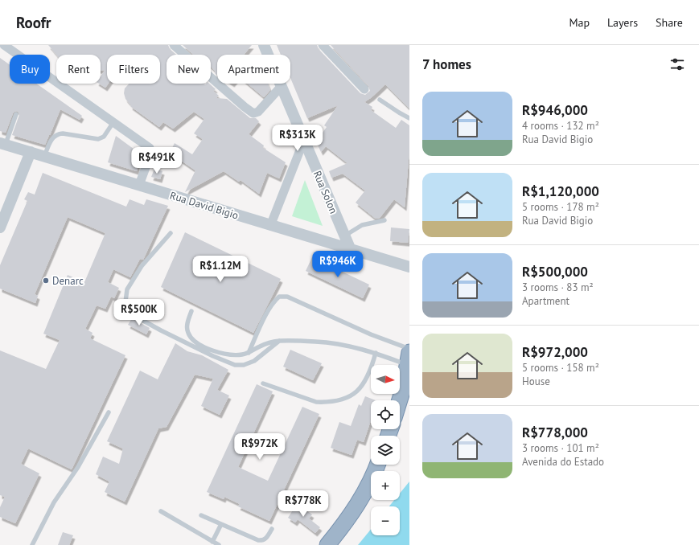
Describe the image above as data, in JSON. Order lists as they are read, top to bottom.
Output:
{
  "streets": {
    "street": ["Rua Solon", "Rua David Bigio"]
  },
  "crossings": [
    ["Rua Solon", "Rua David Bigio"]
  ],
  "places": ["Denarc"],
  "north": "right",
  "page": {
    "header": "Roofr",
    "nav": ["Map", "Layers", "Share"],
    "heading": "7 homes",
    "chip": [
      "Buy",
      "Rent",
      "Filters",
      "New",
      "Apartment"
    ],
    "list": [
      {
        "name": "R$946,000",
        "note": "4 rooms · 132 m² · Rua David Bigio"
      },
      {
        "name": "R$1,120,000",
        "note": "5 rooms · 178 m² · Rua David Bigio"
      },
      {
        "name": "R$500,000",
        "note": "3 rooms · 83 m² · Apartment"
      },
      {
        "name": "R$972,000",
        "note": "5 rooms · 158 m² · House"
      },
      {
        "name": "R$778,000",
        "note": "3 rooms · 101 m² · Avenida do Estado"
      }
    ],
    "price": [
      "R$313K",
      "R$491K",
      "R$946K",
      "R$1.12M",
      "R$500K",
      "R$972K",
      "R$778K"
    ],
    "map_buttons": ["+", "−"]
  }
}
